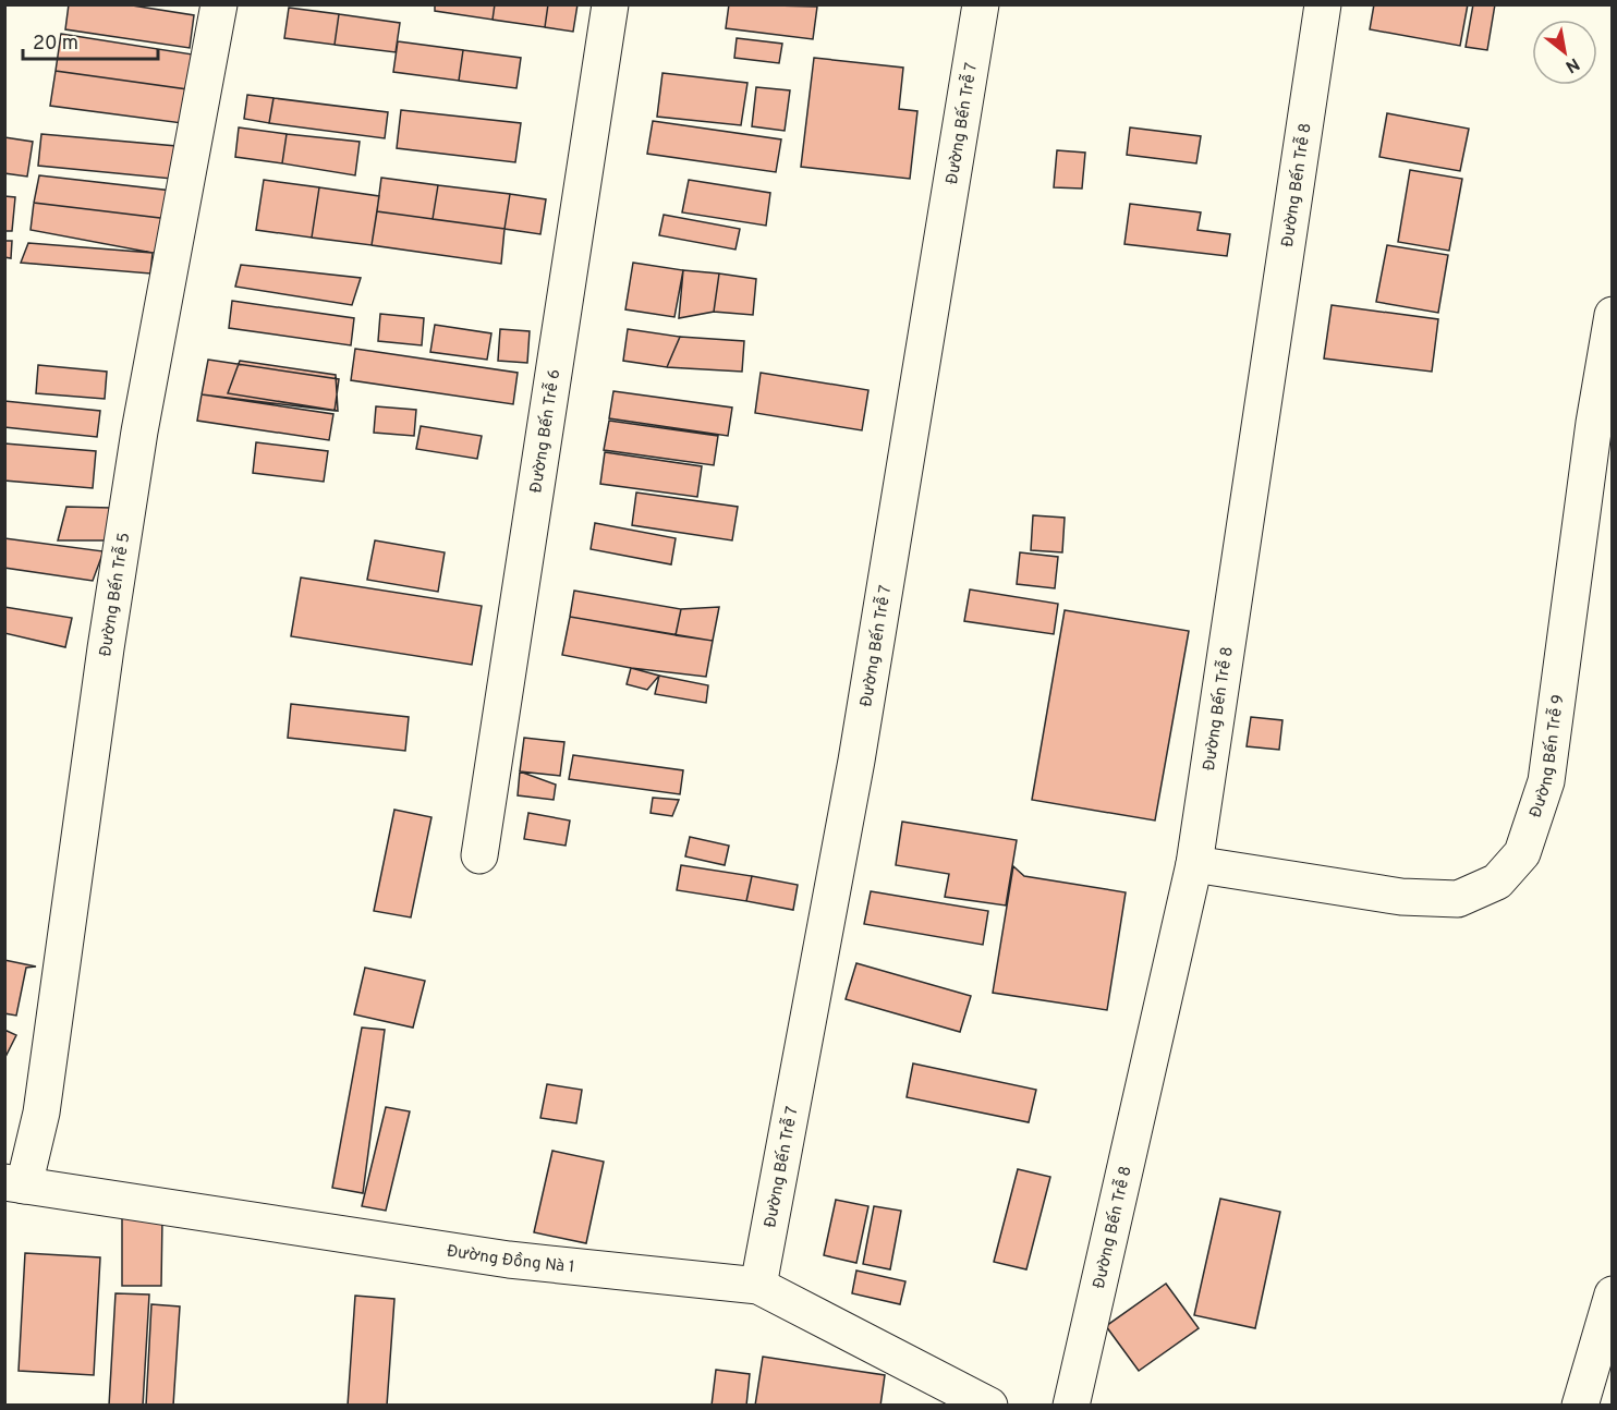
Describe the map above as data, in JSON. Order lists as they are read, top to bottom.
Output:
{
  "streets": {
    "street": [
      "Đường Bến Trễ 7",
      "Đường Bến Trễ 8",
      "Đường Bến Trễ 6",
      "Đường Bến Trễ 5",
      "Đường Bến Trễ 9",
      "Đường Đồng Nà 1"
    ]
  },
  "crossings": [
    ["Đường Bến Trễ 7", "Đường Đồng Nà 1"],
    ["Đường Bến Trễ 8", "Đường Bến Trễ 9"],
    ["Đường Bến Trễ 5", "Đường Đồng Nà 1"]
  ],
  "scale_bar": "20 m",
  "north": "bottom right"
}
